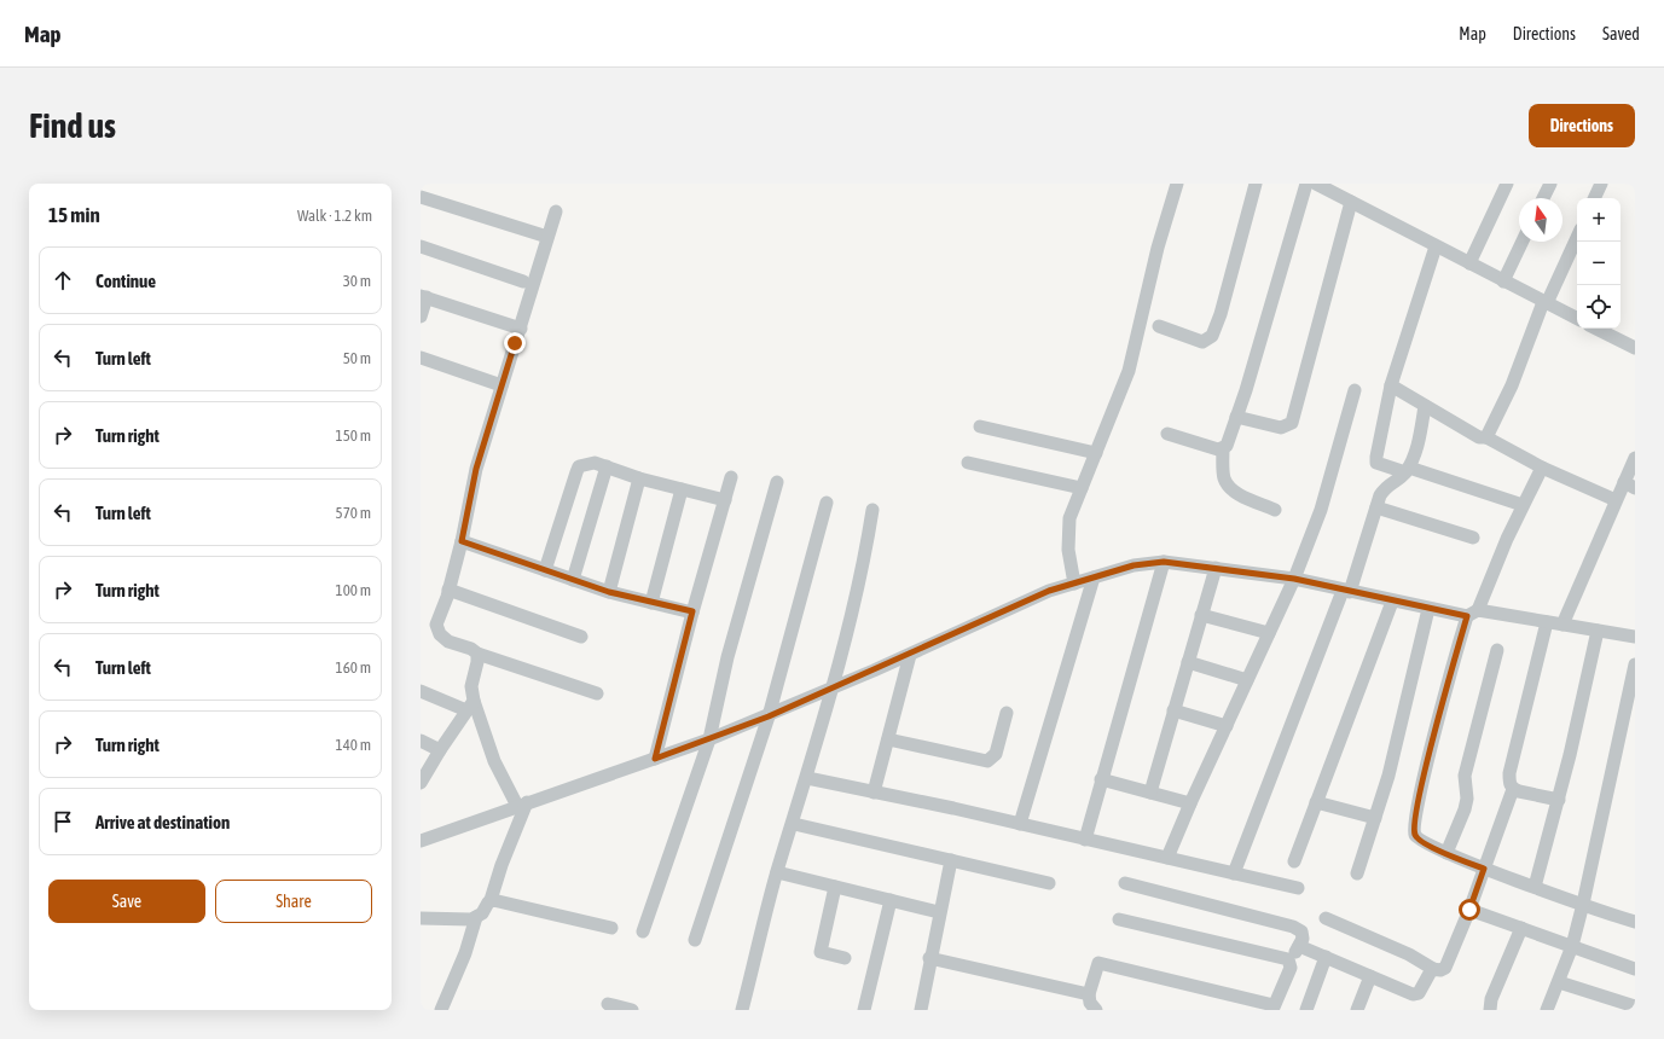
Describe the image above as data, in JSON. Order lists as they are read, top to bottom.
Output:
{
  "north": "top",
  "page": {
    "header": "Map",
    "nav": ["Map", "Directions", "Saved"],
    "buttons": [
      "Directions",
      ["Save", "Share"]
    ],
    "title": "Find us",
    "heading": ["15 min", "Walk · 1.2 km"],
    "map_buttons": ["+", "−"],
    "list": [
      ["Continue", "30 m"],
      ["Turn left", "50 m"],
      ["Turn right", "150 m"],
      ["Turn left", "570 m"],
      ["Turn right", "100 m"],
      ["Turn left", "160 m"],
      ["Turn right", "140 m"],
      "Arrive at destination"
    ]
  }
}
